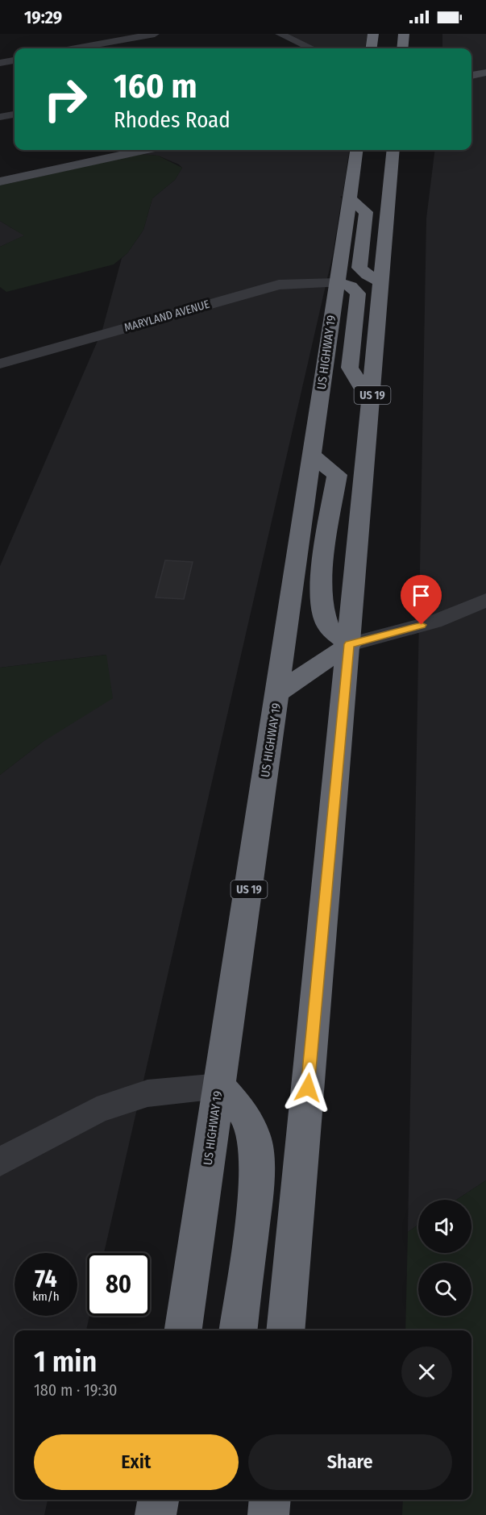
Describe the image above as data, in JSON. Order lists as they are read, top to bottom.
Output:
{
  "streets": {
    "highway": ["US HIGHWAY 19", "US 19"],
    "street": ["MARYLAND AVENUE"]
  },
  "crossings": [
    ["MARYLAND AVENUE", "US HIGHWAY 19"]
  ],
  "page": {
    "status": "19:29",
    "turn": ["160 m", "Rhodes Road"],
    "speed": "74 km/h",
    "limit": "80",
    "heading": ["1 min", "180 m · 19:30"],
    "buttons": ["Exit", "Share"]
  }
}
